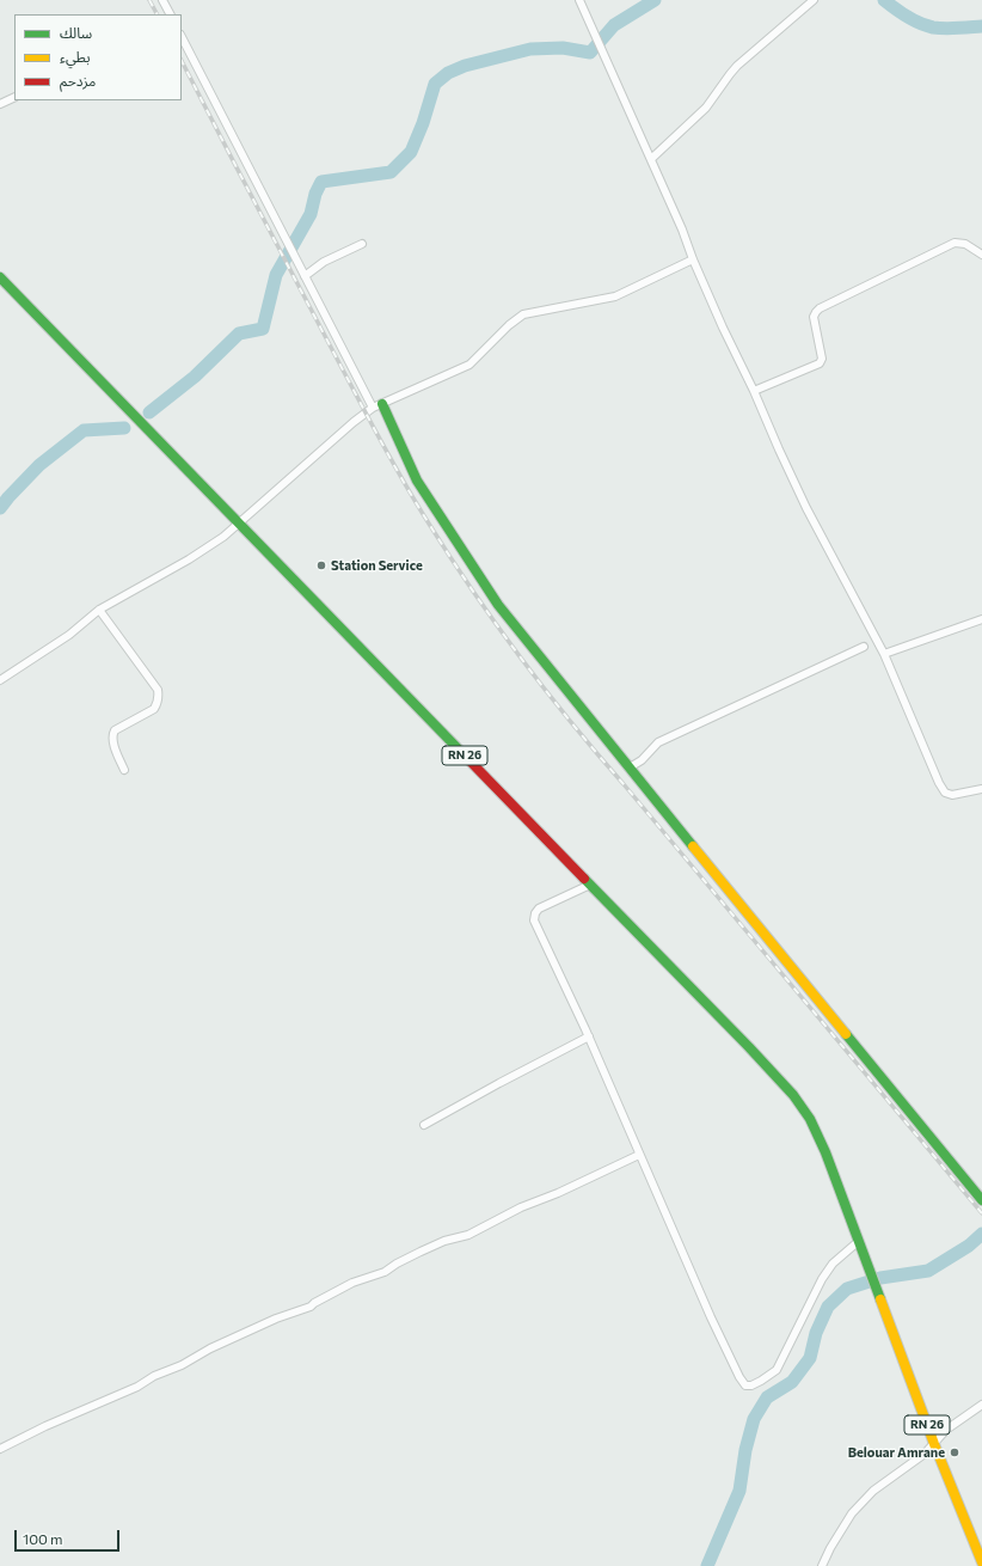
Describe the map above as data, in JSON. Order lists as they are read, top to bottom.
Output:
{
  "streets": {
    "main road": ["RN 26"]
  },
  "places": ["Station Service", "Belouar Amrane"],
  "legend": ["سالك", "بطيء", "مزدحم"],
  "scale_bar": "100 m"
}
